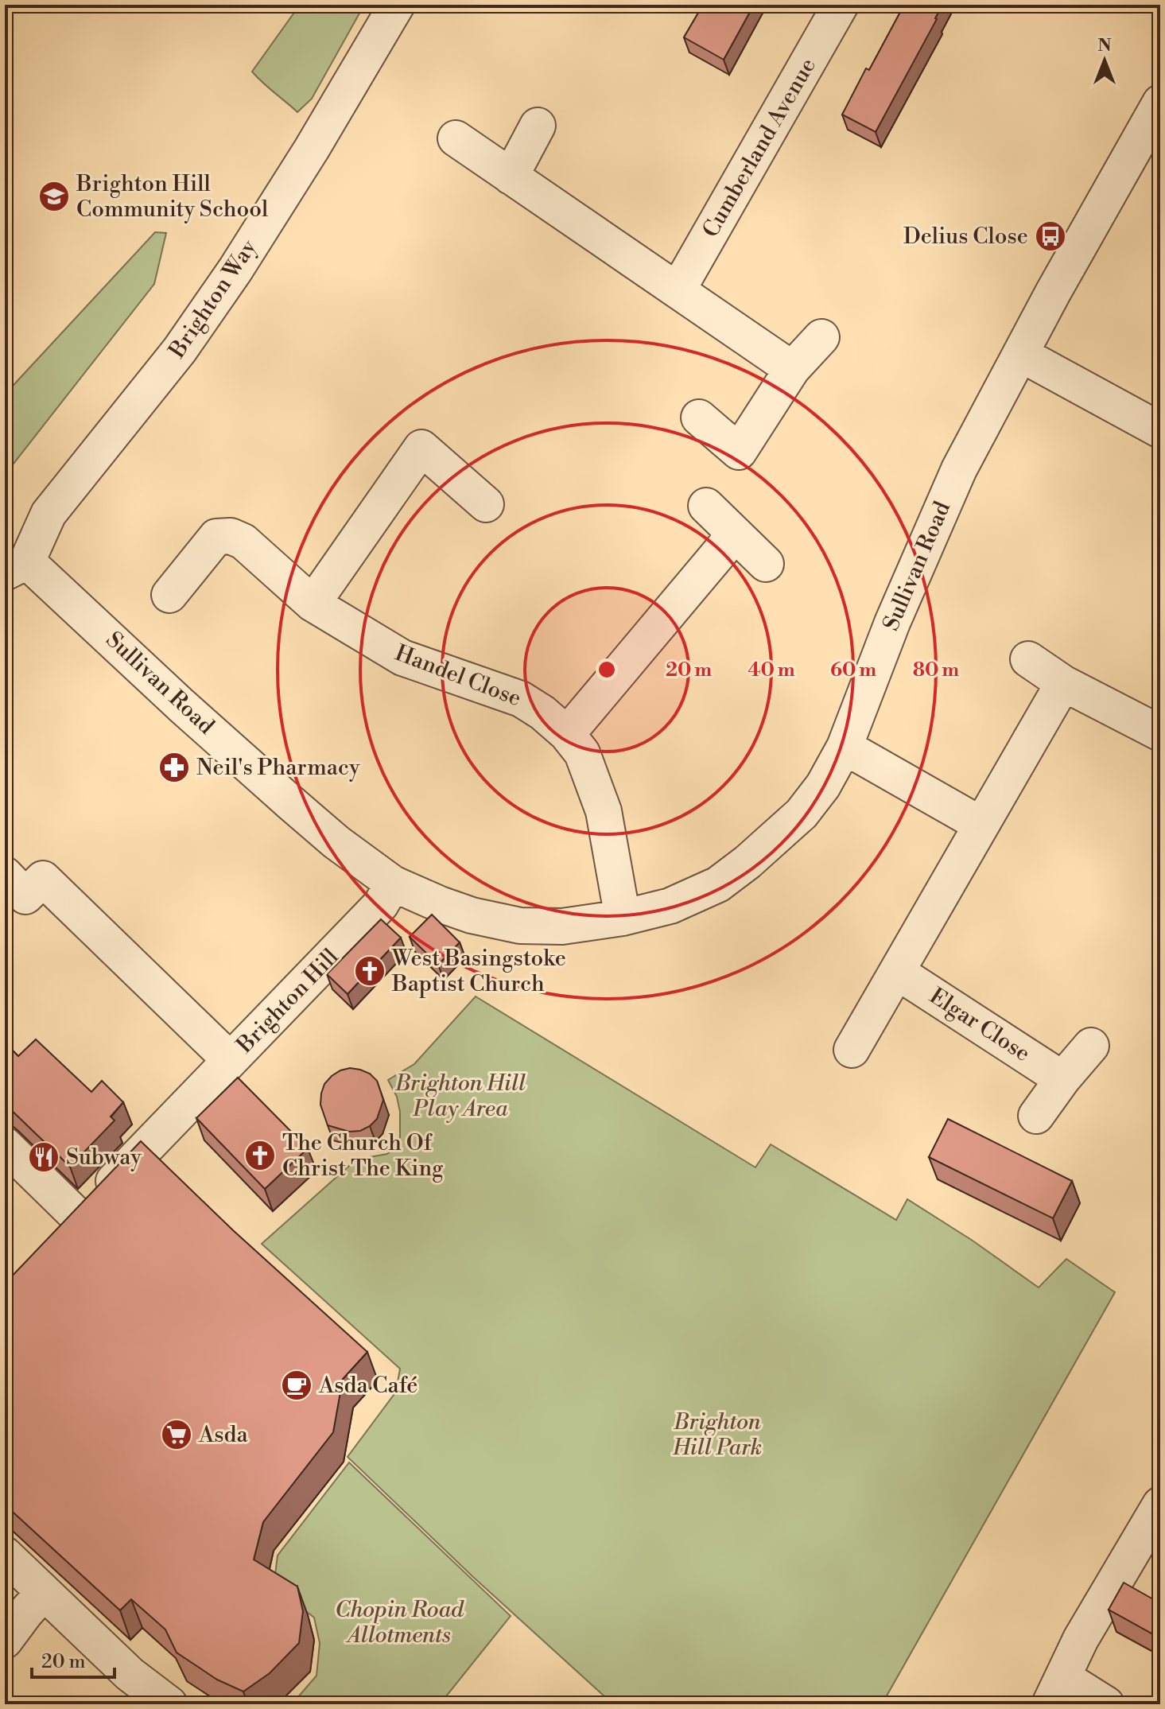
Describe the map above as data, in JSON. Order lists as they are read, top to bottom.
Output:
{
  "streets": {
    "street": [
      "Cumberland Avenue",
      "Brighton Way",
      "Sullivan Road",
      "Handel Close",
      "Brighton Hill",
      "Elgar Close"
    ]
  },
  "crossings": [
    ["Brighton Way", "Sullivan Road"],
    ["Sullivan Road", "Handel Close"],
    ["Sullivan Road", "Brighton Hill"]
  ],
  "parks": ["Brighton Hill Play Area", "Brighton Hill Park", "Chopin Road Allotments"],
  "places": {
    "school or university": ["Brighton Hill Community School"],
    "bus stop": ["Delius Close"],
    "pharmacy": ["Neil's Pharmacy"],
    "church": ["West Basingstoke Baptist Church", "The Church Of Christ The King"],
    "restaurant": ["Subway"],
    "cafe": ["Asda Café"],
    "supermarket": ["Asda"]
  },
  "scale_bar": "20 m",
  "north": "top",
  "rings": [
    "20 m",
    "40 m",
    "60 m",
    "80 m"
  ]
}
